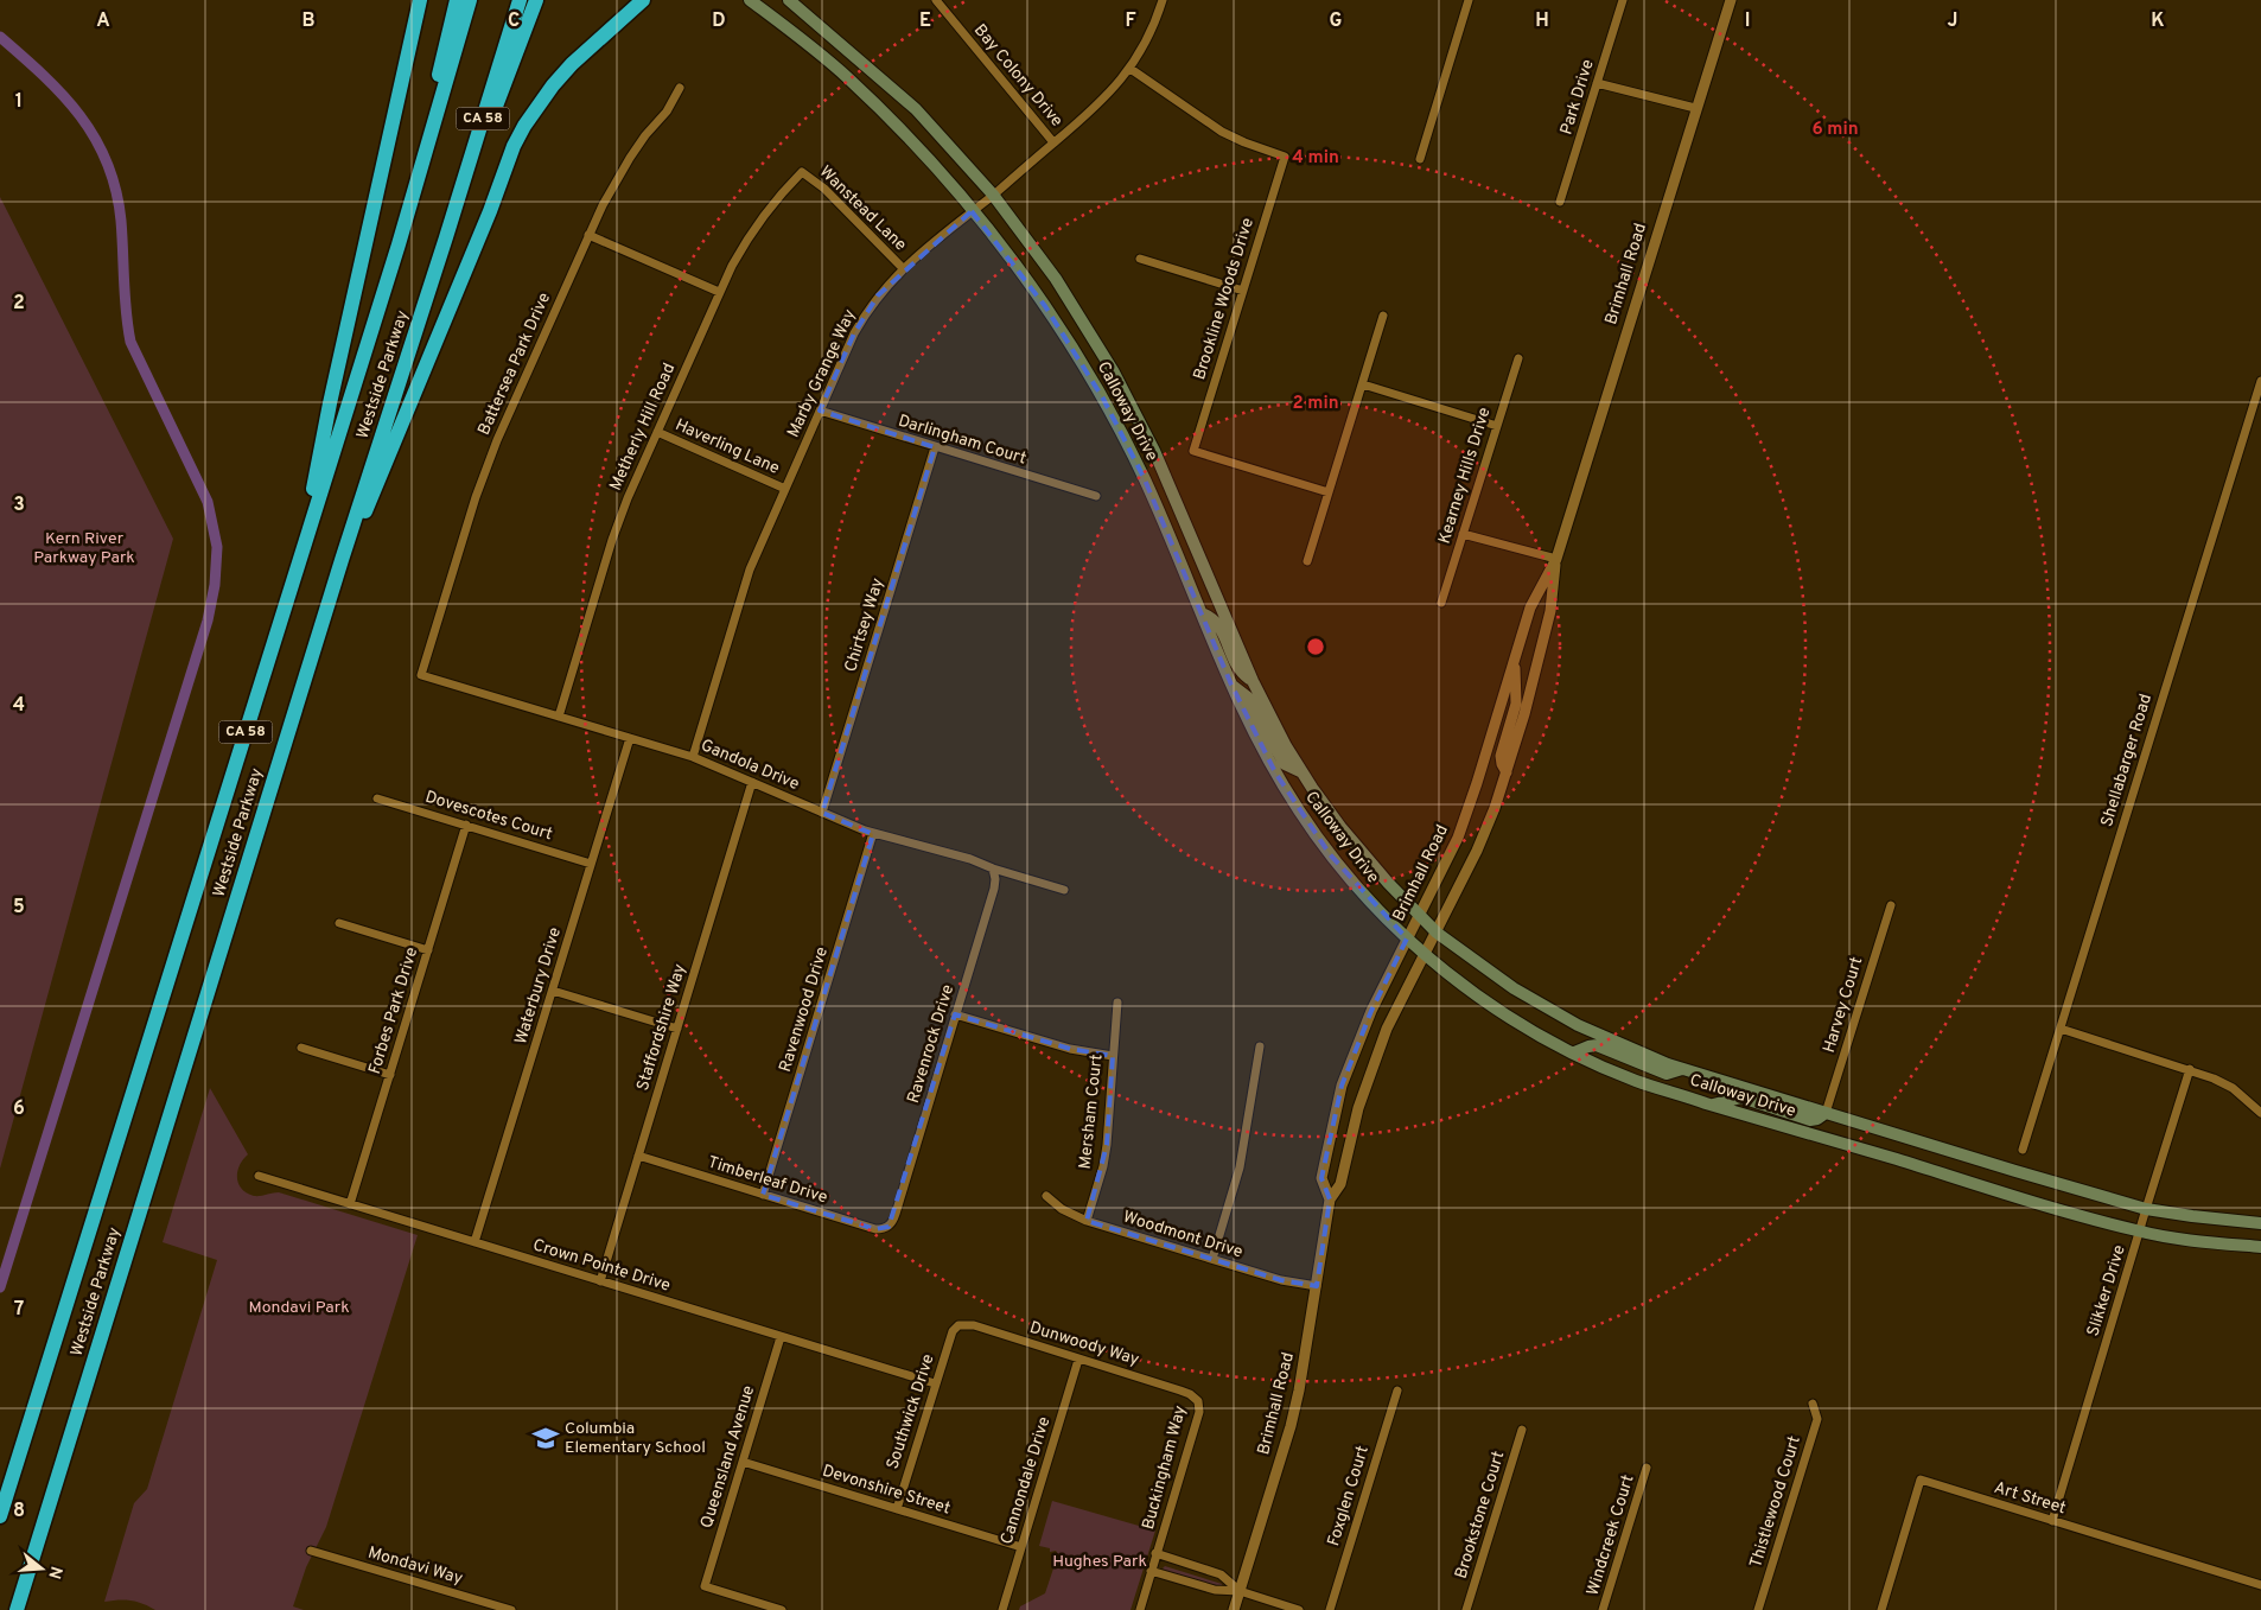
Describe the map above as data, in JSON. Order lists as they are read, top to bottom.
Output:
{
  "streets": {
    "highway": ["CA 58", "Westside Parkway"],
    "main road": ["Calloway Drive"],
    "street": [
      "Bay Colony Drive",
      "Park Drive",
      "Wanstead Lane",
      "Brimhall Road",
      "Brookline Woods Drive",
      "Battersea Park Drive",
      "Marby Grange Way",
      "Metherly Hill Road",
      "Darlingham Court",
      "Haverling Lane",
      "Kearney Hills Drive",
      "Chirtsey Way",
      "Shellabarger Road",
      "Gandola Drive",
      "Dovescotes Court",
      "Waterbury Drive",
      "Harvey Court",
      "Ravenwood Drive",
      "Forbes Park Drive",
      "Staffordshire Way",
      "Ravenrock Drive",
      "Mersham Court",
      "Timberleaf Drive",
      "Woodmont Drive",
      "Crown Pointe Drive",
      "Slikker Drive",
      "Dunwoody Way",
      "Southwick Drive",
      "Queensland Avenue",
      "Buckingham Way",
      "Cannondale Drive",
      "Devonshire Street",
      "Foxglen Court",
      "Art Street",
      "Thistlewood Court",
      "Brookstone Court",
      "Windcreek Court",
      "Mondavi Way"
    ]
  },
  "crossings": [
    ["Bay Colony Drive", "Marby Grange Way"],
    ["Wanstead Lane", "Marby Grange Way"],
    ["Wanstead Lane", "Metherly Hill Road"],
    ["Brimhall Road", "Calloway Drive"],
    ["Brimhall Road", "Woodmont Drive"],
    ["Brookline Woods Drive", "Marby Grange Way"],
    ["Battersea Park Drive", "Gandola Drive"],
    ["Marby Grange Way", "Calloway Drive"],
    ["Marby Grange Way", "Darlingham Court"],
    ["Marby Grange Way", "Haverling Lane"],
    ["Marby Grange Way", "Gandola Drive"],
    ["Calloway Drive", "Harvey Court"],
    ["Calloway Drive", "Slikker Drive"],
    ["Metherly Hill Road", "Haverling Lane"],
    ["Metherly Hill Road", "Gandola Drive"],
    ["Darlingham Court", "Chirtsey Way"],
    ["Chirtsey Way", "Gandola Drive"],
    ["Gandola Drive", "Waterbury Drive"],
    ["Gandola Drive", "Ravenwood Drive"],
    ["Gandola Drive", "Staffordshire Way"],
    ["Gandola Drive", "Ravenrock Drive"],
    ["Dovescotes Court", "Waterbury Drive"],
    ["Dovescotes Court", "Forbes Park Drive"],
    ["Waterbury Drive", "Crown Pointe Drive"],
    ["Ravenwood Drive", "Timberleaf Drive"],
    ["Forbes Park Drive", "Crown Pointe Drive"],
    ["Staffordshire Way", "Timberleaf Drive"],
    ["Staffordshire Way", "Crown Pointe Drive"],
    ["Ravenrock Drive", "Timberleaf Drive"],
    ["Mersham Court", "Woodmont Drive"],
    ["Crown Pointe Drive", "Southwick Drive"],
    ["Crown Pointe Drive", "Queensland Avenue"],
    ["Slikker Drive", "Art Street"],
    ["Dunwoody Way", "Southwick Drive"],
    ["Dunwoody Way", "Buckingham Way"],
    ["Dunwoody Way", "Cannondale Drive"],
    ["Southwick Drive", "Devonshire Street"],
    ["Queensland Avenue", "Devonshire Street"],
    ["Cannondale Drive", "Devonshire Street"]
  ],
  "parks": ["Kern River Parkway Park", "Mondavi Park", "Hughes Park"],
  "places": {
    "school or university": ["Columbia Elementary School"]
  },
  "north": "right",
  "grid": {
    "columns": [
      "A",
      "B",
      "C",
      "D",
      "E",
      "F",
      "G",
      "H",
      "I",
      "J",
      "K"
    ],
    "rows": [
      "1",
      "2",
      "3",
      "4",
      "5",
      "6",
      "7",
      "8"
    ]
  },
  "rings": ["6 min", "4 min", "2 min"]
}
